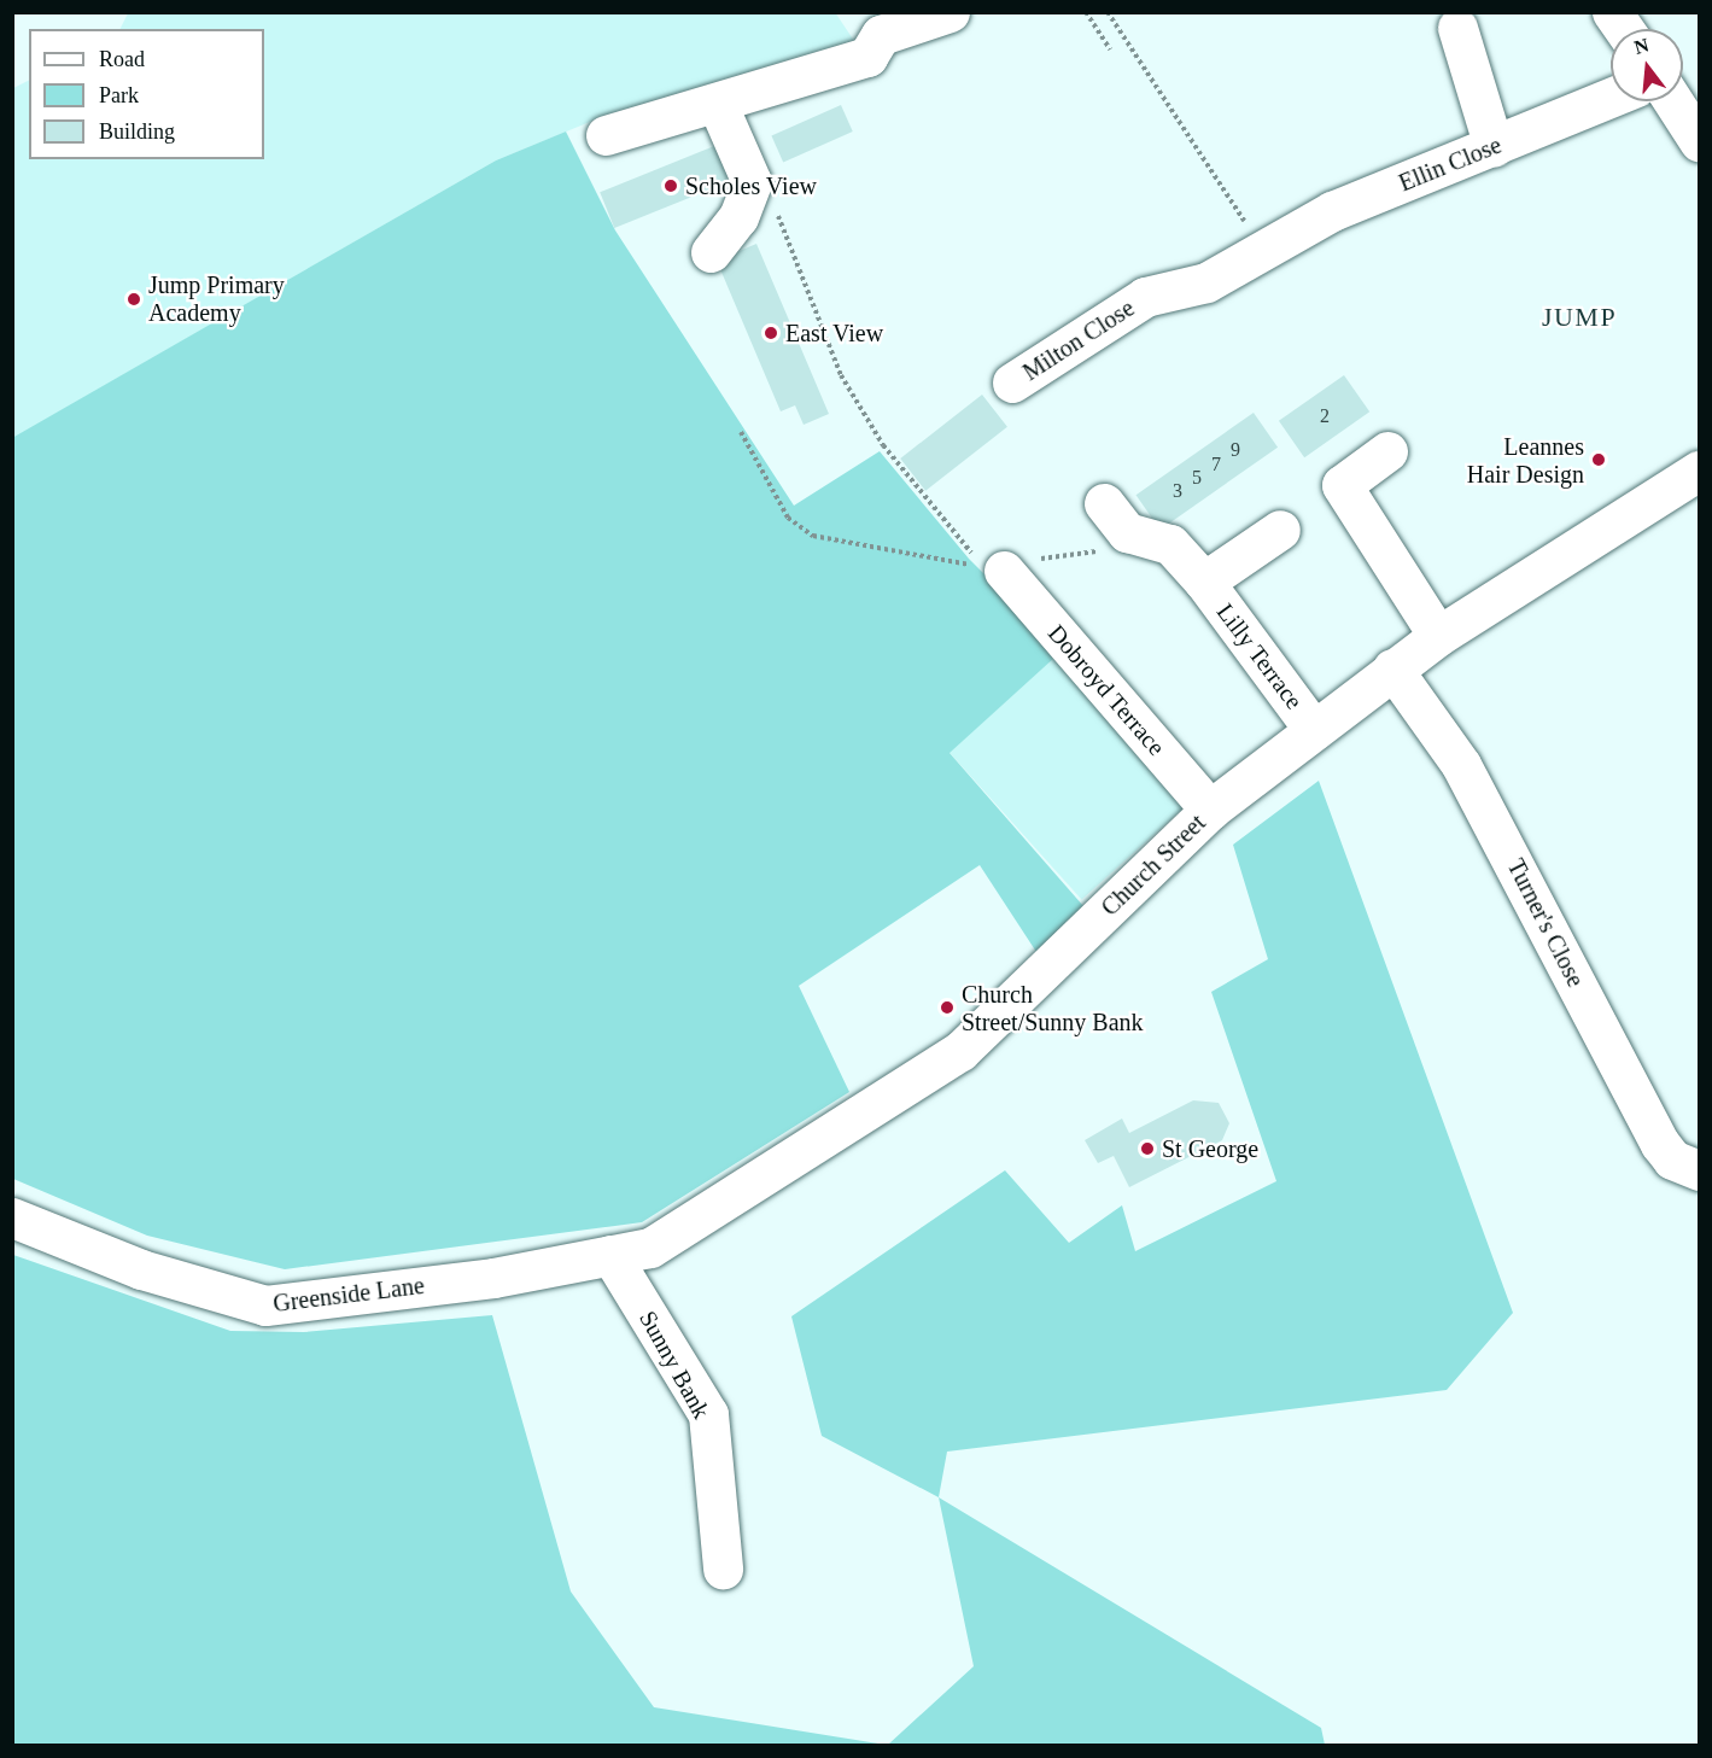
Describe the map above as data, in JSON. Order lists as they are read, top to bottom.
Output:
{
  "streets": {
    "street": [
      "Ellin Close",
      "Milton Close",
      "Lilly Terrace",
      "Dobroyd Terrace",
      "Church Street",
      "Turner's Close",
      "Greenside Lane",
      "Sunny Bank"
    ]
  },
  "crossings": [
    ["Ellin Close", "Milton Close"],
    ["Lilly Terrace", "Church Street"],
    ["Dobroyd Terrace", "Church Street"],
    ["Church Street", "Turner's Close"],
    ["Church Street", "Greenside Lane"],
    ["Church Street", "Sunny Bank"],
    ["Greenside Lane", "Sunny Bank"]
  ],
  "districts": ["JUMP"],
  "places": [
    "Scholes View",
    "Jump Primary Academy",
    "East View",
    "Leannes Hair Design",
    "Church Street/Sunny Bank",
    "St George"
  ],
  "house_numbers": [
    "2",
    "9",
    "7",
    "5",
    "3"
  ],
  "legend": ["Road", "Park", "Building"],
  "north": "top"
}
